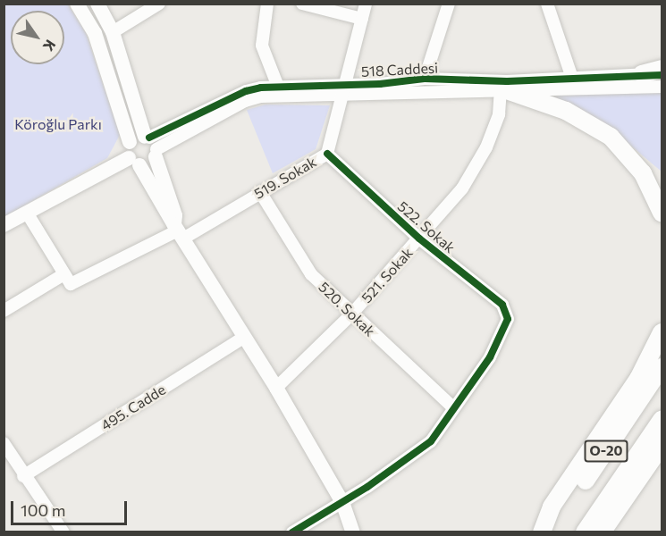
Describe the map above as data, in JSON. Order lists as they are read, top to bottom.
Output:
{
  "streets": {
    "highway": ["O-20"],
    "street": [
      "518 Caddesi",
      "519. Sokak",
      "522. Sokak",
      "521. Sokak",
      "520. Sokak",
      "495. Cadde"
    ]
  },
  "crossings": [
    ["518 Caddesi", "519. Sokak"],
    ["518 Caddesi", "521. Sokak"],
    ["519. Sokak", "522. Sokak"],
    ["519. Sokak", "520. Sokak"],
    ["522. Sokak", "521. Sokak"],
    ["522. Sokak", "520. Sokak"],
    ["521. Sokak", "520. Sokak"]
  ],
  "parks": ["Köroğlu Parkı"],
  "scale_bar": "100 m",
  "north": "bottom right"
}
